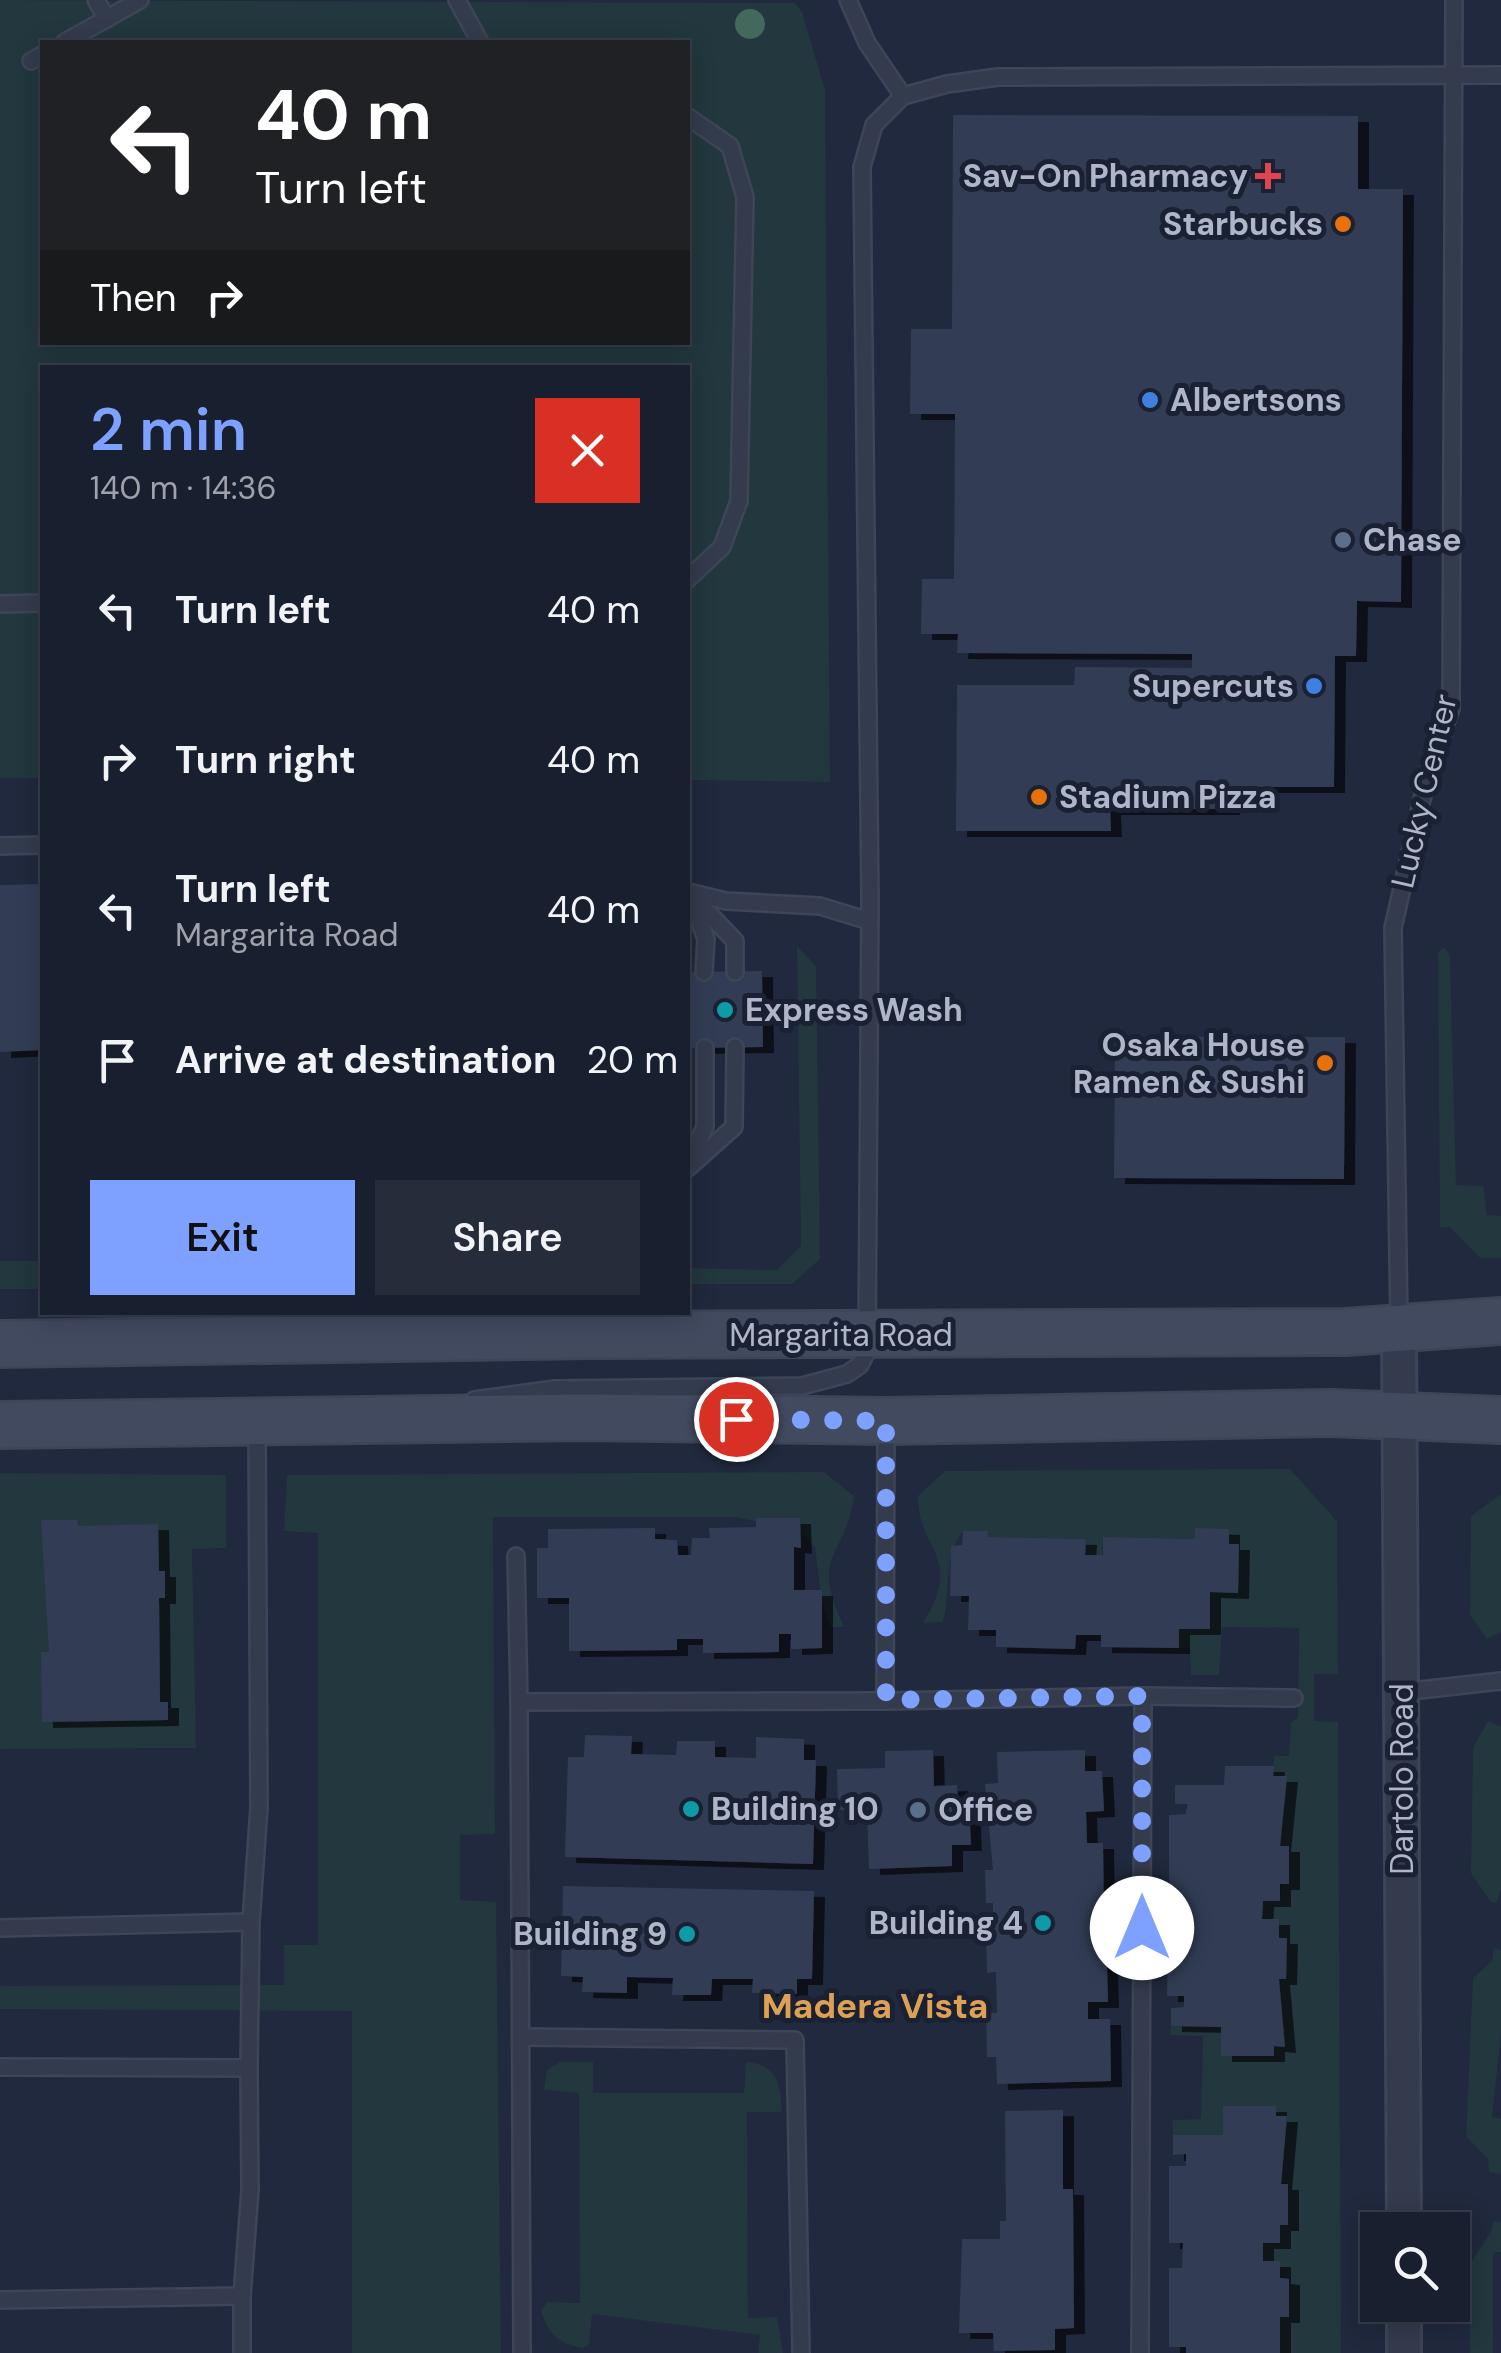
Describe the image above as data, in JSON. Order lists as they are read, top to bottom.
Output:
{
  "streets": {
    "main road": ["Margarita Road"],
    "street": ["Dartolo Road"],
    "lane": ["Lucky Center"]
  },
  "crossings": [
    ["Lucky Center", "Margarita Road"],
    ["Lucky Center", "Dartolo Road"],
    ["Margarita Road", "Dartolo Road"]
  ],
  "districts": ["Madera Vista"],
  "places": {
    "health": ["Sav-On Pharmacy"],
    "other": [
      "Starbucks",
      "Albertsons",
      "Chase",
      "Supercuts",
      "Stadium Pizza",
      "Express Wash",
      "Osaka House Ramen & Sushi",
      "Building 10",
      "Office",
      "Building 4",
      "Building 9"
    ]
  },
  "page": {
    "turn": ["40 m", "Turn left"],
    "then": "Then",
    "heading": ["2 min", "140 m · 14:36"],
    "list": [
      {
        "name": "Turn left",
        "value": "40 m"
      },
      {
        "name": "Turn right",
        "value": "40 m"
      },
      {
        "name": "Turn left",
        "note": "Margarita Road",
        "value": "40 m"
      },
      {
        "name": "Arrive at destination",
        "value": "20 m"
      }
    ],
    "buttons": ["Exit", "Share"]
  }
}
